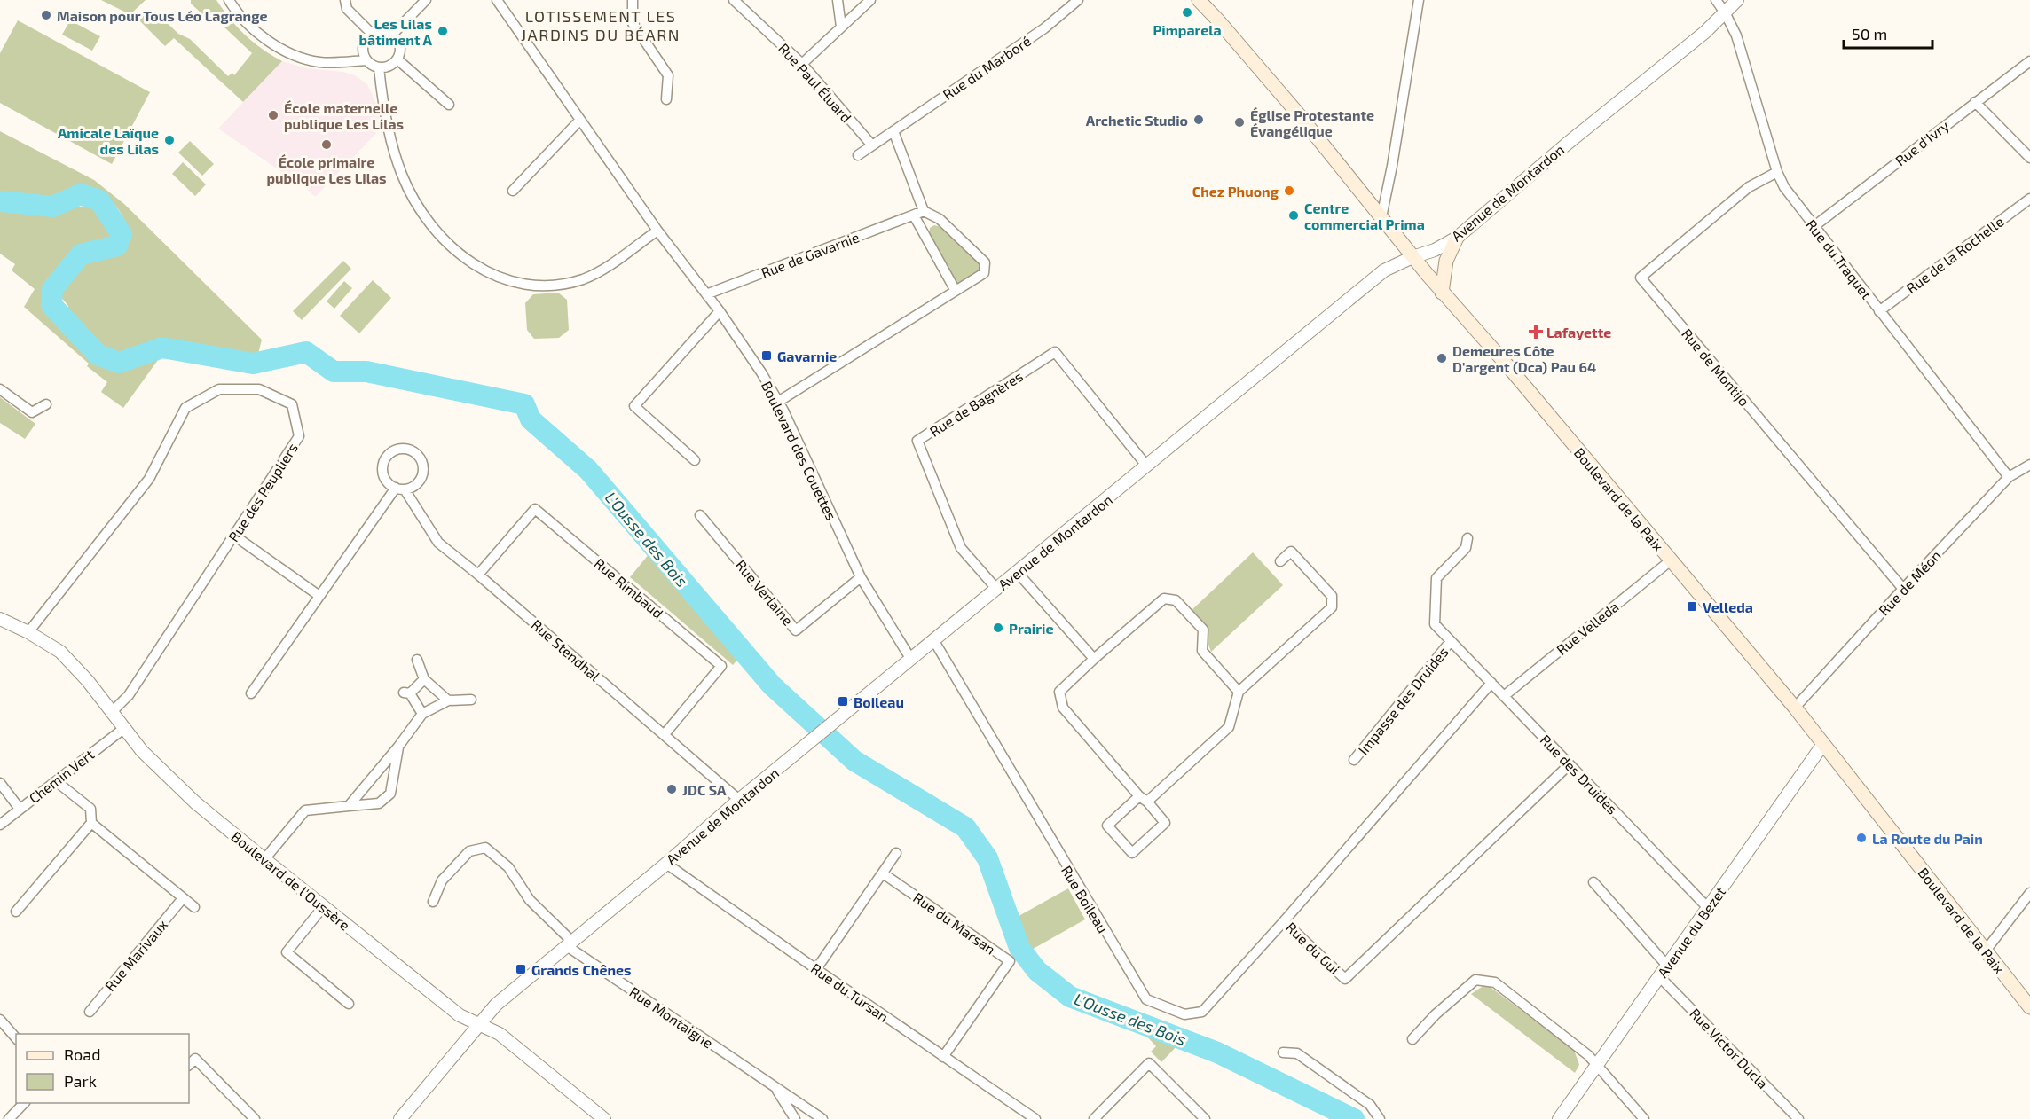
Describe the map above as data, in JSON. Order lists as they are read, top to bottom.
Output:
{
  "streets": {
    "main road": ["Boulevard de la Paix"],
    "street": [
      "Rue du Marboré",
      "Rue Paul Éluard",
      "Rue d'Ivry",
      "Avenue de Montardon",
      "Rue de Gavarnie",
      "Rue de la Rochelle",
      "Rue du Traquet",
      "Rue de Montijo",
      "Rue de Bagnères",
      "Boulevard des Couettes",
      "Rue des Peupliers",
      "Rue de Méon",
      "Rue Rimbaud",
      "Rue Verlaine",
      "Rue Velleda",
      "Rue Stendhal",
      "Impasse des Druides",
      "Rue des Druides",
      "Chemin Vert",
      "Boulevard de l'Oussère",
      "Rue Boileau",
      "Rue du Marsan",
      "Avenue du Bezet",
      "Rue du Gui",
      "Rue Marivaux",
      "Rue du Tursan",
      "Rue Montaigne",
      "Rue Victor Ducla"
    ]
  },
  "crossings": [
    ["Rue du Marboré", "Rue Paul Éluard"],
    ["Rue d'Ivry", "Rue du Traquet"],
    ["Avenue de Montardon", "Rue du Traquet"],
    ["Avenue de Montardon", "Rue de Bagnères"],
    ["Avenue de Montardon", "Boulevard des Couettes"],
    ["Avenue de Montardon", "Boulevard de la Paix"],
    ["Avenue de Montardon", "Rue Stendhal"],
    ["Avenue de Montardon", "Boulevard de l'Oussère"],
    ["Avenue de Montardon", "Rue Boileau"],
    ["Avenue de Montardon", "Rue du Tursan"],
    ["Avenue de Montardon", "Rue Montaigne"],
    ["Rue de Gavarnie", "Boulevard des Couettes"],
    ["Rue de la Rochelle", "Rue du Traquet"],
    ["Rue du Traquet", "Rue de Montijo"],
    ["Rue du Traquet", "Rue de Méon"],
    ["Rue de Montijo", "Rue de Méon"],
    ["Boulevard des Couettes", "Rue Verlaine"],
    ["Rue des Peupliers", "Boulevard de l'Oussère"],
    ["Boulevard de la Paix", "Rue de Méon"],
    ["Boulevard de la Paix", "Rue Velleda"],
    ["Boulevard de la Paix", "Avenue du Bezet"],
    ["Rue Rimbaud", "Rue Stendhal"],
    ["Rue Velleda", "Rue des Druides"],
    ["Impasse des Druides", "Rue des Druides"],
    ["Rue des Druides", "Avenue du Bezet"],
    ["Rue des Druides", "Rue du Gui"],
    ["Chemin Vert", "Boulevard de l'Oussère"],
    ["Rue Boileau", "Rue du Gui"],
    ["Rue du Marsan", "Rue du Tursan"],
    ["Avenue du Bezet", "Rue Victor Ducla"]
  ],
  "districts": ["LOTISSEMENT LES JARDINS DU BÉARN"],
  "water": ["L'Ousse des Bois"],
  "places": {
    "other": [
      "Pimparela",
      "Maison pour Tous Léo Lagrange",
      "Les Lilas bâtiment A",
      "École maternelle publique Les Lilas",
      "Archetic Studio",
      "Église Protestante Évangélique",
      "Amicale Laïque des Lilas",
      "École primaire publique Les Lilas",
      "Chez Phuong",
      "Centre commercial Prima",
      "Demeures Côte D'argent (Dca) Pau 64",
      "Prairie",
      "JDC SA",
      "La Route du Pain"
    ],
    "health": ["Lafayette"],
    "transit": [
      "Gavarnie",
      "Velleda",
      "Boileau",
      "Grands Chênes"
    ]
  },
  "legend": ["Road", "Park"],
  "scale_bar": "50 m"
}
